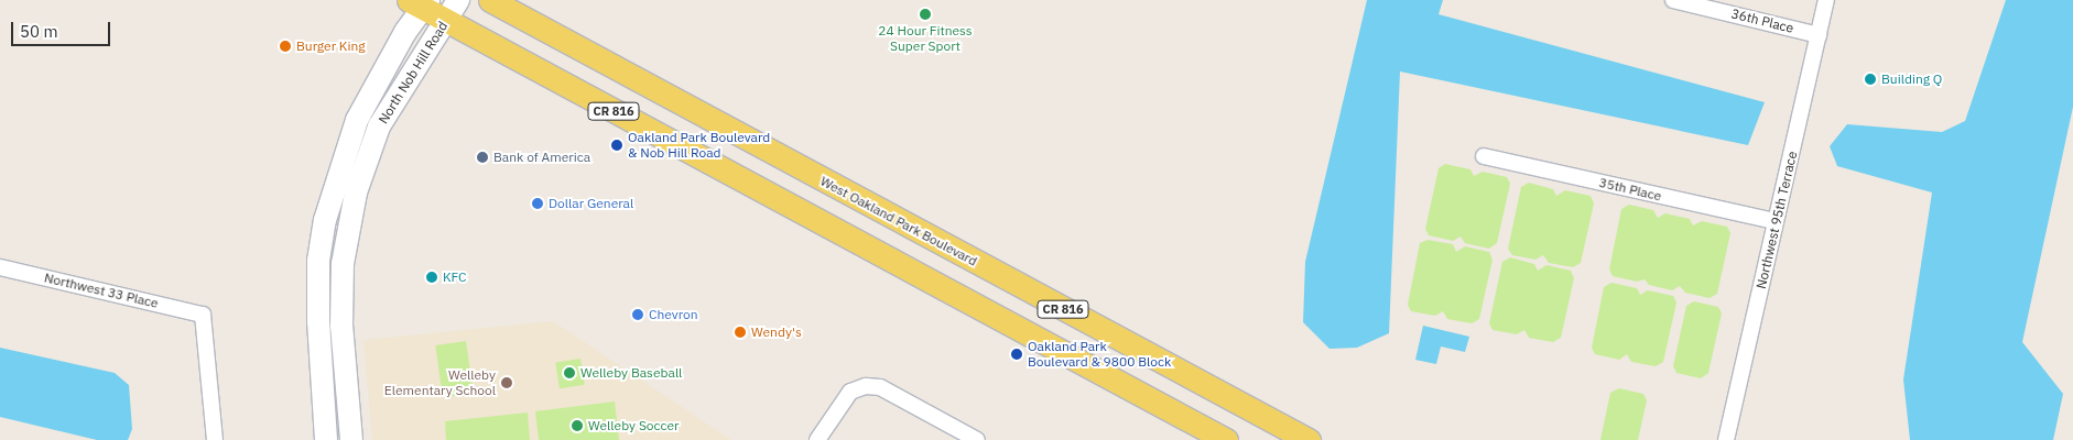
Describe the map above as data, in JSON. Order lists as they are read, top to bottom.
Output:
{
  "streets": {
    "main road": ["North Nob Hill Road", "CR 816", "West Oakland Park Boulevard"],
    "street": [
      "36th Place",
      "35th Place",
      "Northwest 95th Terrace",
      "Northwest 33 Place"
    ]
  },
  "crossings": [
    ["36th Place", "Northwest 95th Terrace"],
    ["North Nob Hill Road", "CR 816"],
    ["35th Place", "Northwest 95th Terrace"]
  ],
  "places": [
    "24 Hour Fitness Super Sport",
    "Burger King",
    "Building Q",
    "Oakland Park Boulevard & Nob Hill Road",
    "Bank of America",
    "Dollar General",
    "KFC",
    "Chevron",
    "Wendy's",
    "Oakland Park Boulevard & 9800 Block",
    "Welleby Baseball",
    "Welleby Elementary School",
    "Welleby Soccer"
  ],
  "scale_bar": "50 m"
}
